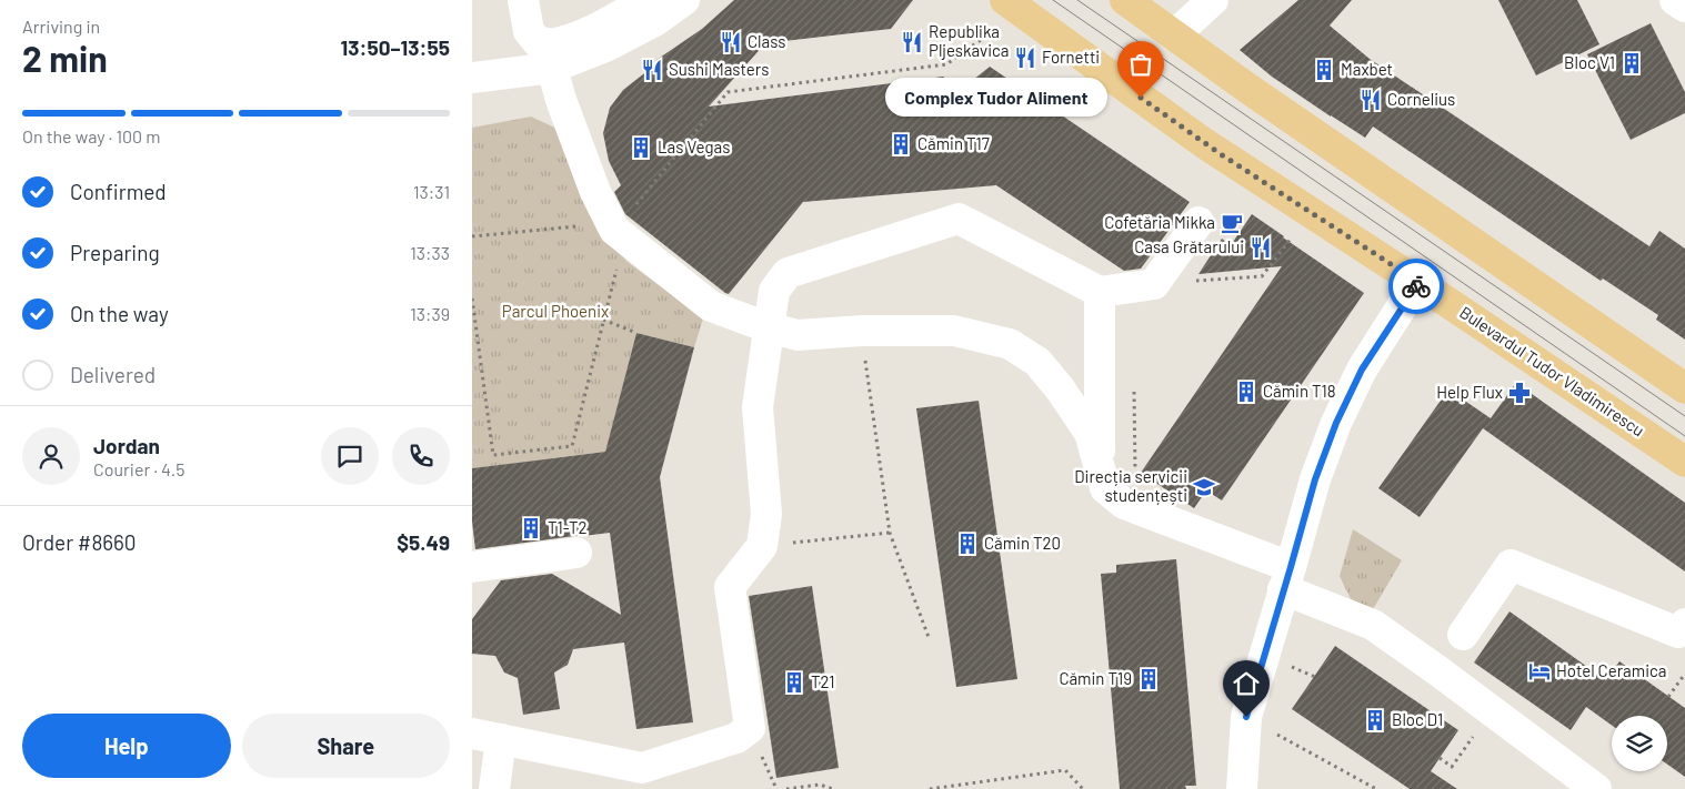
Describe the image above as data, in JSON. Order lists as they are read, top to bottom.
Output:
{
  "streets": {
    "main road": ["Bulevardul Tudor Vladimirescu"]
  },
  "parks": ["Parcul Phoenix"],
  "places": {
    "restaurant": [
      "Class",
      "Republika Pljeskavica",
      "Fornetti",
      "Sushi Masters",
      "Cornelius",
      "Casa Grătarului"
    ],
    "building": [
      "Bloc V1",
      "Maxbet",
      "Cămin T17",
      "Las Vegas",
      "Cămin T18",
      "T1-T2",
      "Cămin T20",
      "Cămin T19",
      "T21",
      "Bloc D1"
    ],
    "other": ["Complex Tudor Aliment"],
    "cafe": ["Cofetăria Mikka"],
    "pharmacy": ["Help Flux"],
    "school or university": ["Direcția servicii studențești"],
    "hotel": ["Hotel Ceramica"]
  },
  "page": {
    "heading": ["2 min", "Arriving in", "13:50–13:55"],
    "panel": [
      "Jordan",
      "Courier · 4.5",
      "Order #8660",
      "$5.49"
    ],
    "bubble": "Complex Tudor Aliment",
    "bar": "On the way · 100 m",
    "list": [
      ["Confirmed", "13:31"],
      ["Preparing", "13:33"],
      ["On the way", "13:39"],
      "Delivered"
    ],
    "buttons": ["Help", "Share"]
  }
}
